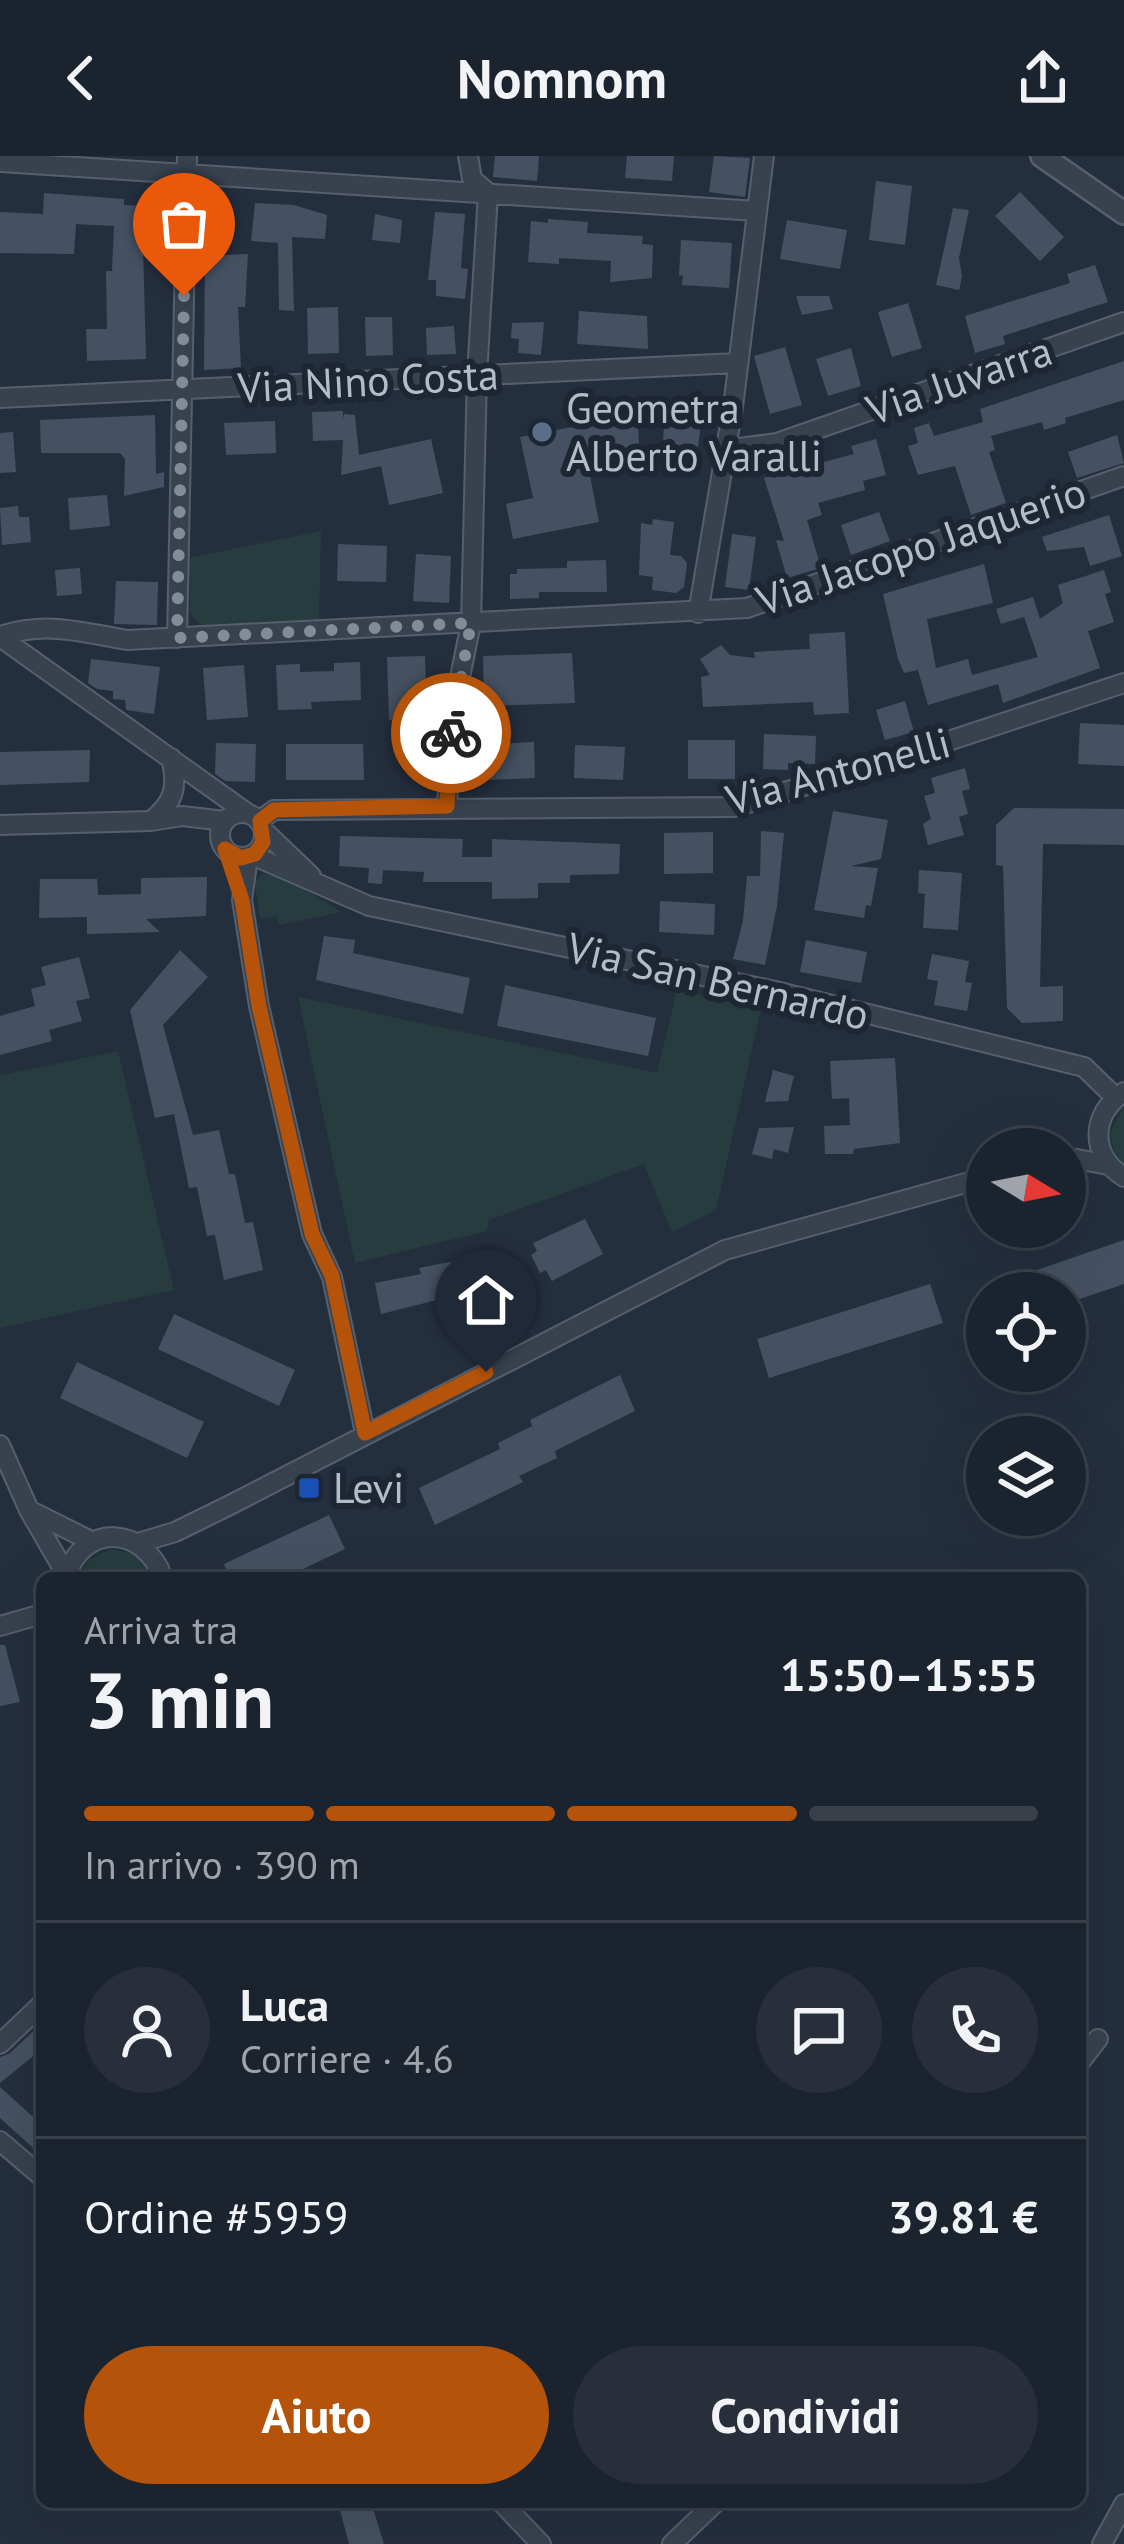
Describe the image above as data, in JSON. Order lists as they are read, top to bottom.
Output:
{
  "streets": {
    "street": [
      "Via Juvarra",
      "Via Nino Costa",
      "Via Jacopo Jaquerio",
      "Via Antonelli",
      "Via San Bernardo"
    ]
  },
  "crossings": [
    ["Via Antonelli", "Via San Bernardo"]
  ],
  "places": {
    "other": ["Geometra Alberto Varalli"],
    "transit": ["Levi"]
  },
  "north": "right",
  "page": {
    "header": "Nomnom",
    "heading": ["3 min", "Arriva tra", "15:50–15:55"],
    "panel": [
      "Luca",
      "Corriere · 4.6",
      "Ordine #5959",
      "39.81 €"
    ],
    "bar": "In arrivo · 390 m",
    "buttons": ["Aiuto", "Condividi"]
  }
}
